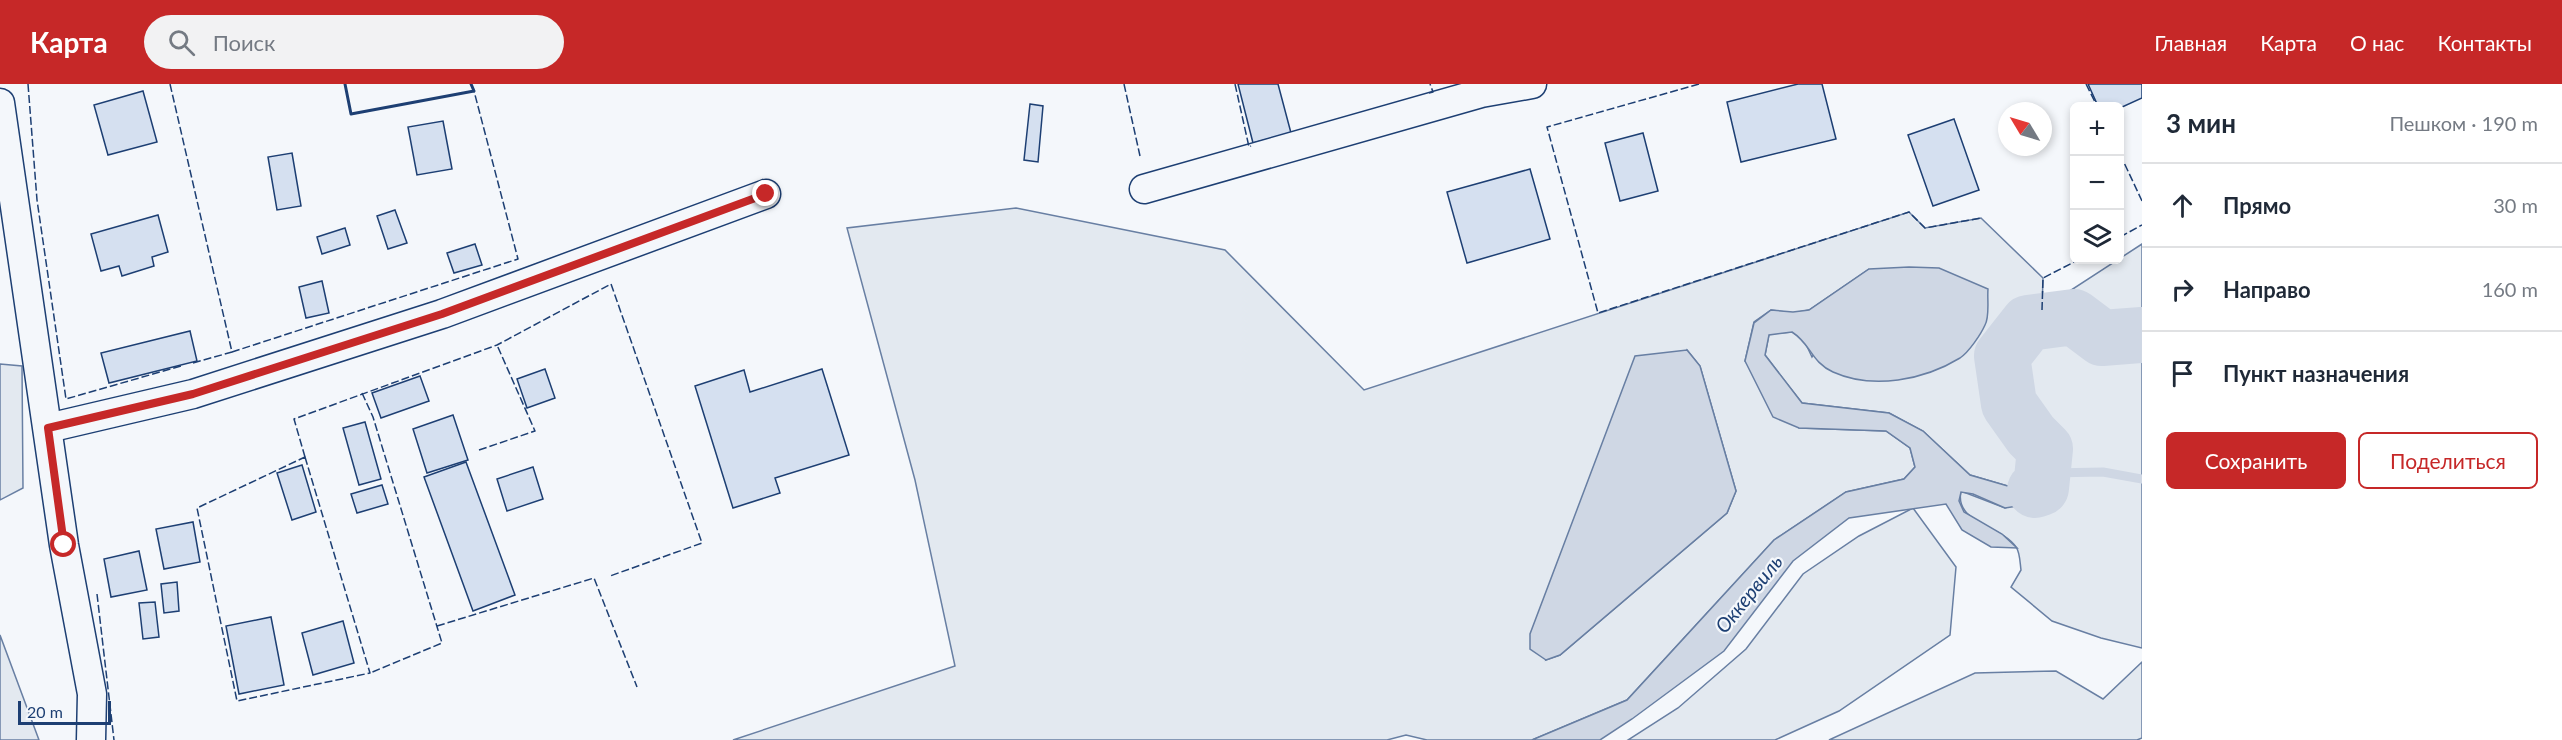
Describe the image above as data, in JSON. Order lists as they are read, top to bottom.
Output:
{
  "water": ["Оккервиль"],
  "scale_bar": "20 m",
  "north": "top left",
  "page": {
    "header": "Карта",
    "search": "Поиск",
    "nav": [
      "Главная",
      "Карта",
      "О нас",
      "Контакты"
    ],
    "heading": ["3 мин", "Пешком · 190 m"],
    "map_buttons": ["+", "−"],
    "list": [
      ["Прямо", "30 m"],
      ["Направо", "160 m"],
      "Пункт назначения"
    ],
    "buttons": ["Сохранить", "Поделиться"],
    "scale": "20 m"
  }
}
